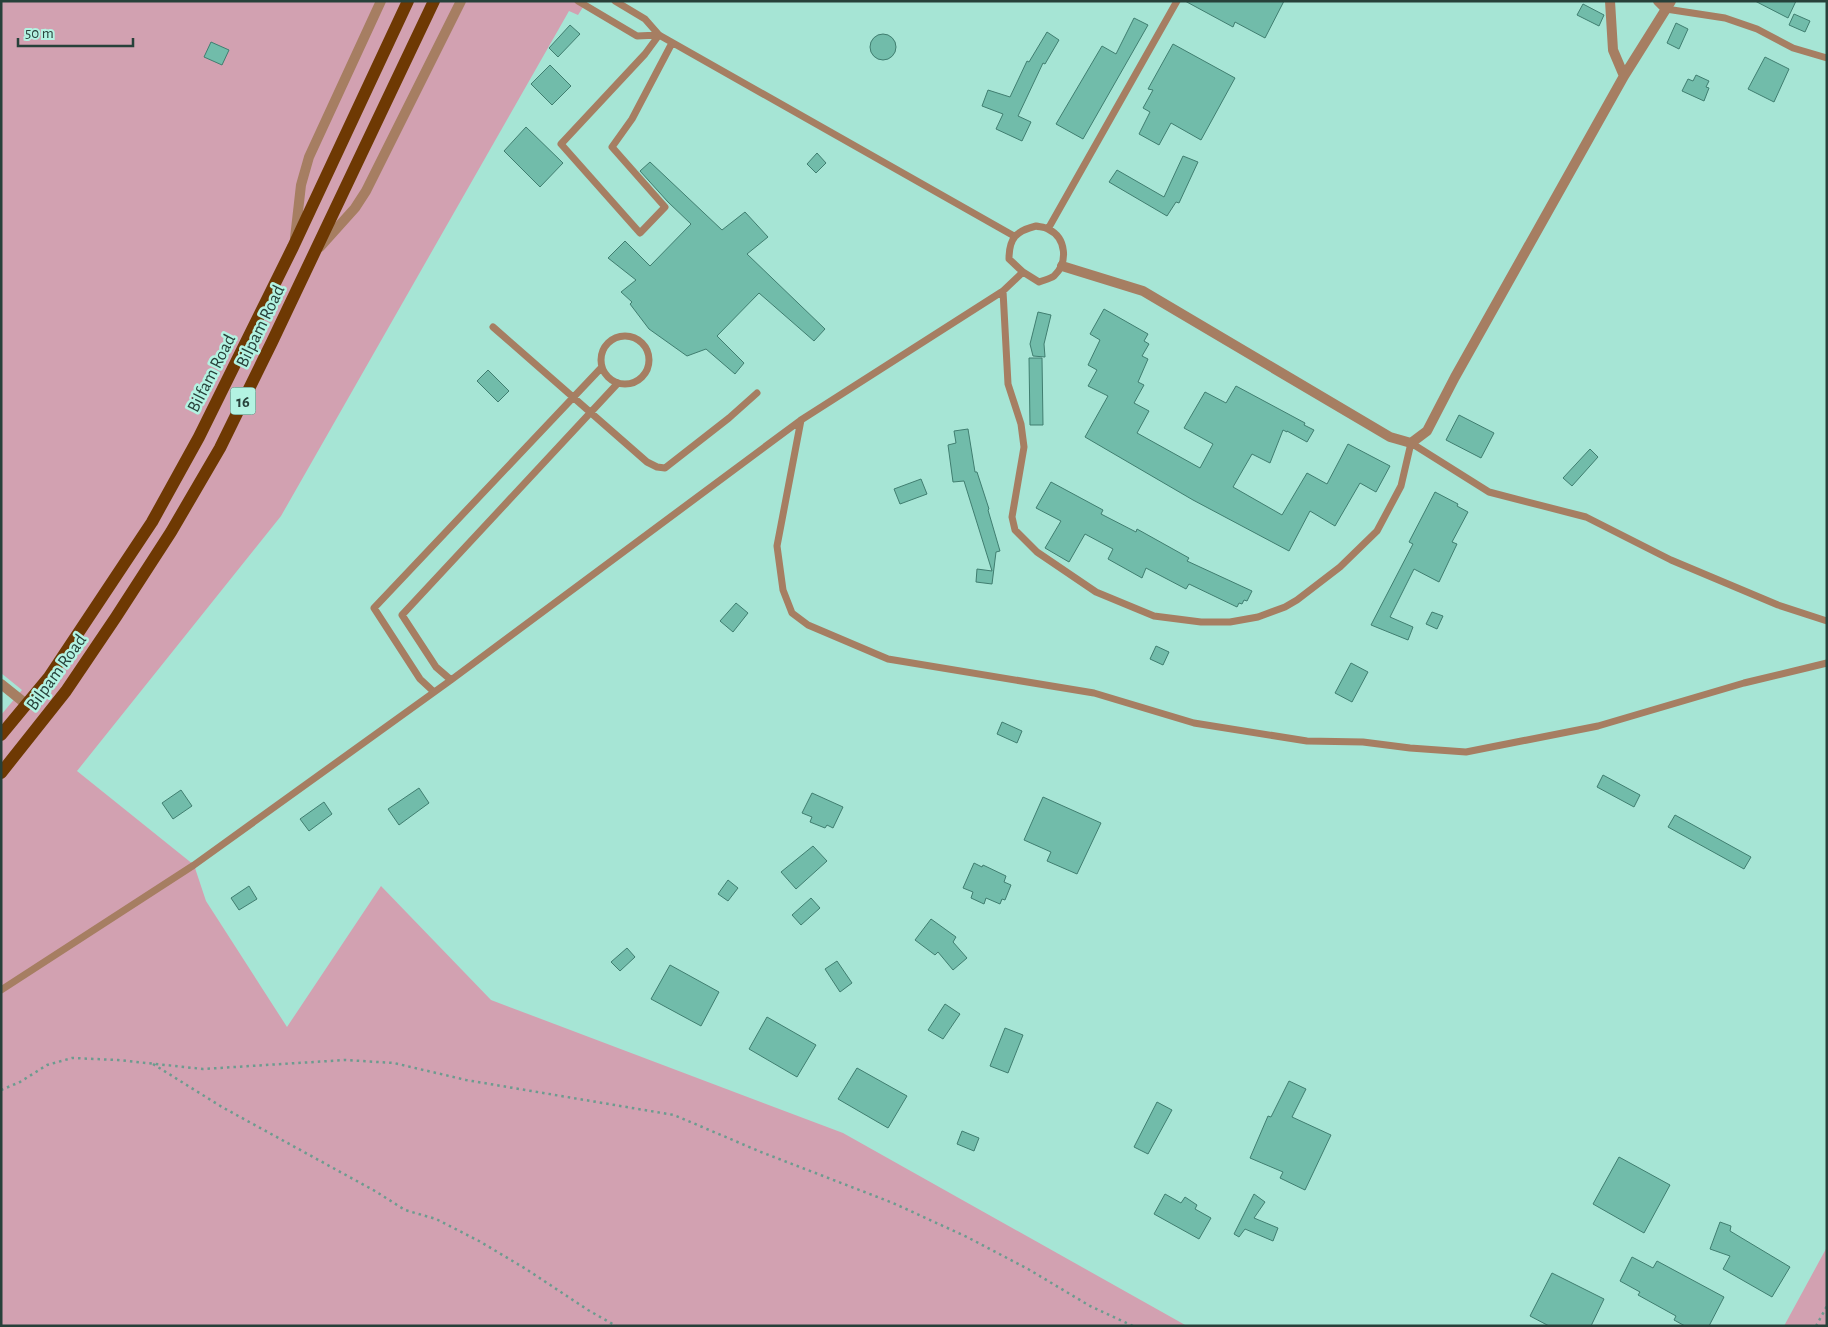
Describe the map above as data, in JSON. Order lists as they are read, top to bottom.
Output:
{
  "streets": {
    "main road": ["Bilpam Road", "Bilfam Road", "16"]
  },
  "scale_bar": "50 m"
}
